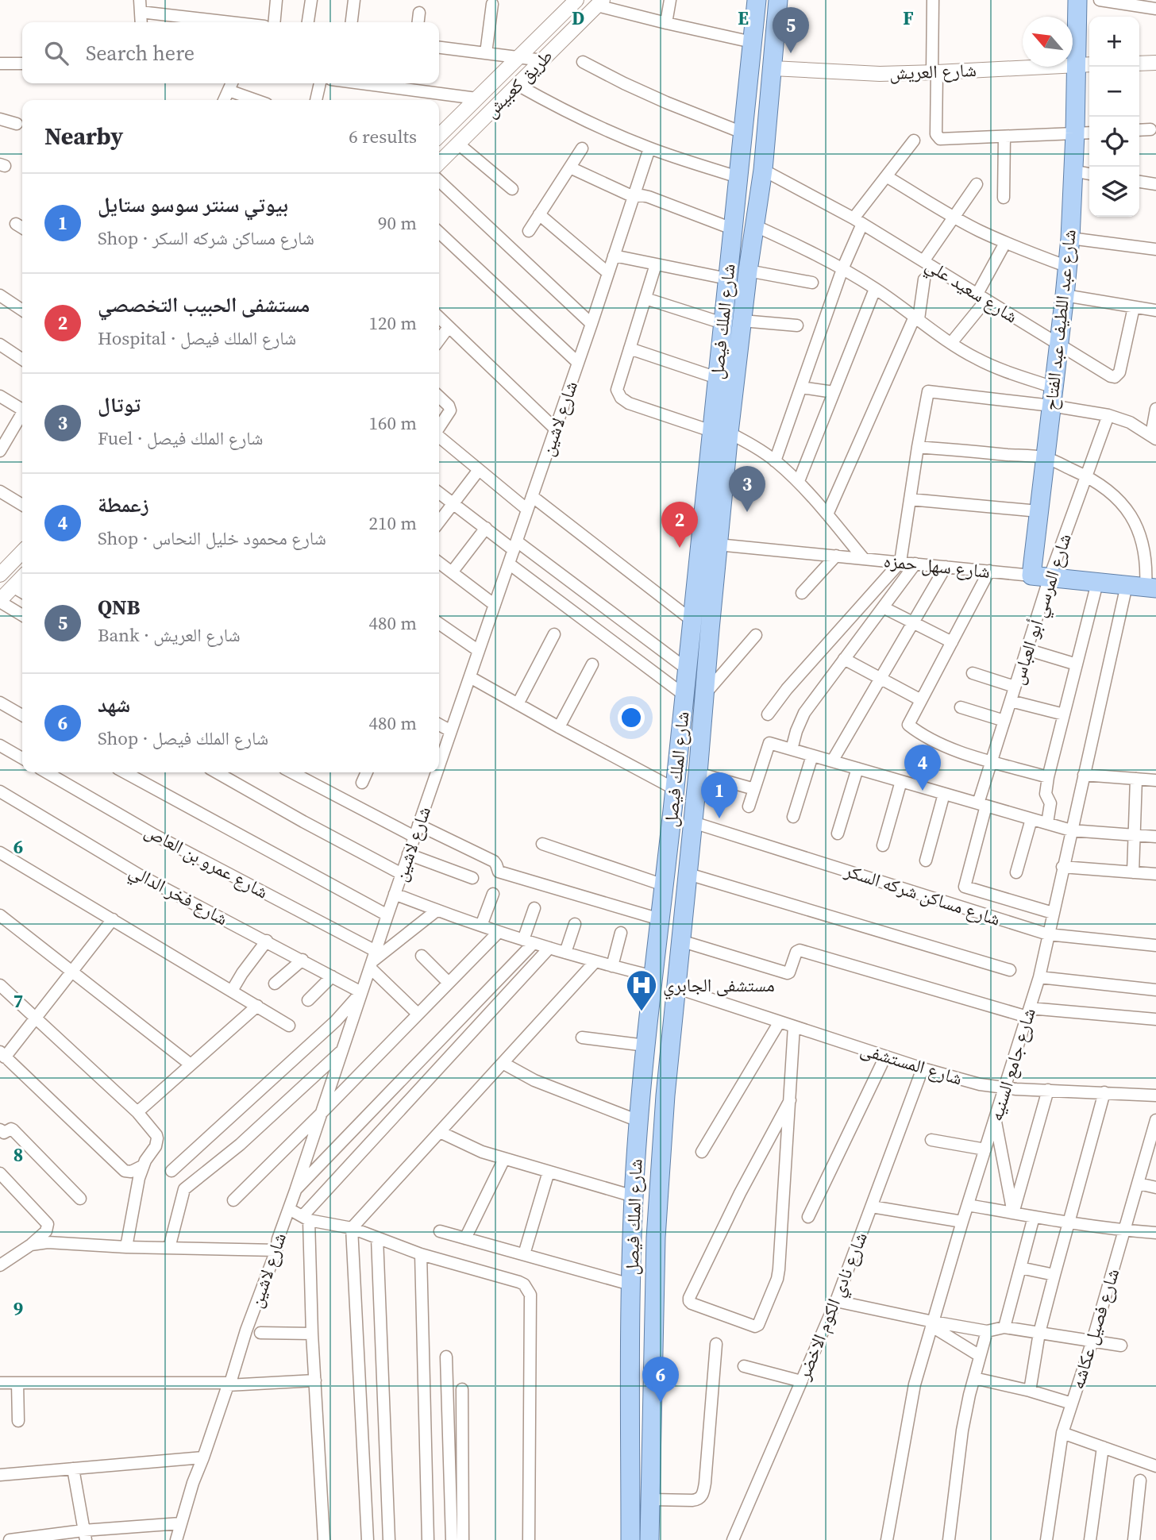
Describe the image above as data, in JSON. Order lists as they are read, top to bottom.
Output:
{
  "streets": {
    "main road": ["شارع عبد اللطيف عبد الفتاح", "شارع الملك فيصل", "شارع سهل حمزه"],
    "street": [
      "شارع العريش",
      "طريق كعبيش",
      "شارع سعيد علي",
      "شارع لاشين",
      "شارع المرسي أبو العباس",
      "شارع عمرو بن العاص",
      "شارع فخر الدالي",
      "شارع مساكن شركه السكر",
      "شارع المستشفى",
      "شارع جامع السنيه",
      "شارع نادي الكوم الاخضر",
      "شارع فصيل عكاشه"
    ]
  },
  "crossings": [
    ["شارع العريش", "شارع عبد اللطيف عبد الفتاح"],
    ["شارع العريش", "شارع الملك فيصل"],
    ["شارع سعيد علي", "شارع عبد اللطيف عبد الفتاح"],
    ["شارع سعيد علي", "شارع الملك فيصل"],
    ["شارع عبد اللطيف عبد الفتاح", "شارع سهل حمزه"],
    ["شارع عبد اللطيف عبد الفتاح", "شارع المرسي أبو العباس"],
    ["شارع الملك فيصل", "شارع سهل حمزه"],
    ["شارع الملك فيصل", "شارع مساكن شركه السكر"],
    ["شارع الملك فيصل", "شارع المستشفى"],
    ["شارع لاشين", "شارع عمرو بن العاص"],
    ["شارع لاشين", "شارع فخر الدالي"],
    ["شارع سهل حمزه", "شارع المرسي أبو العباس"],
    ["شارع سهل حمزه", "شارع جامع السنيه"],
    ["شارع المرسي أبو العباس", "شارع جامع السنيه"],
    ["شارع مساكن شركه السكر", "شارع جامع السنيه"],
    ["شارع المستشفى", "شارع جامع السنيه"],
    ["شارع المستشفى", "شارع نادي الكوم الاخضر"]
  ],
  "places": {
    "hospital": ["مستشفى الجابري"]
  },
  "north": "top left",
  "page": {
    "pins": [
      "5",
      "3",
      "2",
      "4",
      "1",
      "6"
    ],
    "map_buttons": ["+", "−"],
    "search": "Search here",
    "heading": ["Nearby", "6 results"],
    "list": [
      {
        "mark": "1",
        "name": "بيوتي سنتر سوسو ستايل",
        "note": "Shop · شارع مساكن شركه السكر",
        "value": "90 m"
      },
      {
        "mark": "2",
        "name": "مستشفى الحبيب التخصصي",
        "note": "Hospital · شارع الملك فيصل",
        "value": "120 m"
      },
      {
        "mark": "3",
        "name": "توتال",
        "note": "Fuel · شارع الملك فيصل",
        "value": "160 m"
      },
      {
        "mark": "4",
        "name": "زعمطة",
        "note": "Shop · شارع محمود خليل النحاس",
        "value": "210 m"
      },
      {
        "mark": "5",
        "name": "QNB",
        "note": "Bank · شارع العريش",
        "value": "480 m"
      },
      {
        "mark": "6",
        "name": "شهد",
        "note": "Shop · شارع الملك فيصل",
        "value": "480 m"
      }
    ]
  },
  "grid": {
    "columns": ["D", "E", "F"],
    "rows": [
      "6",
      "7",
      "8",
      "9"
    ]
  }
}
